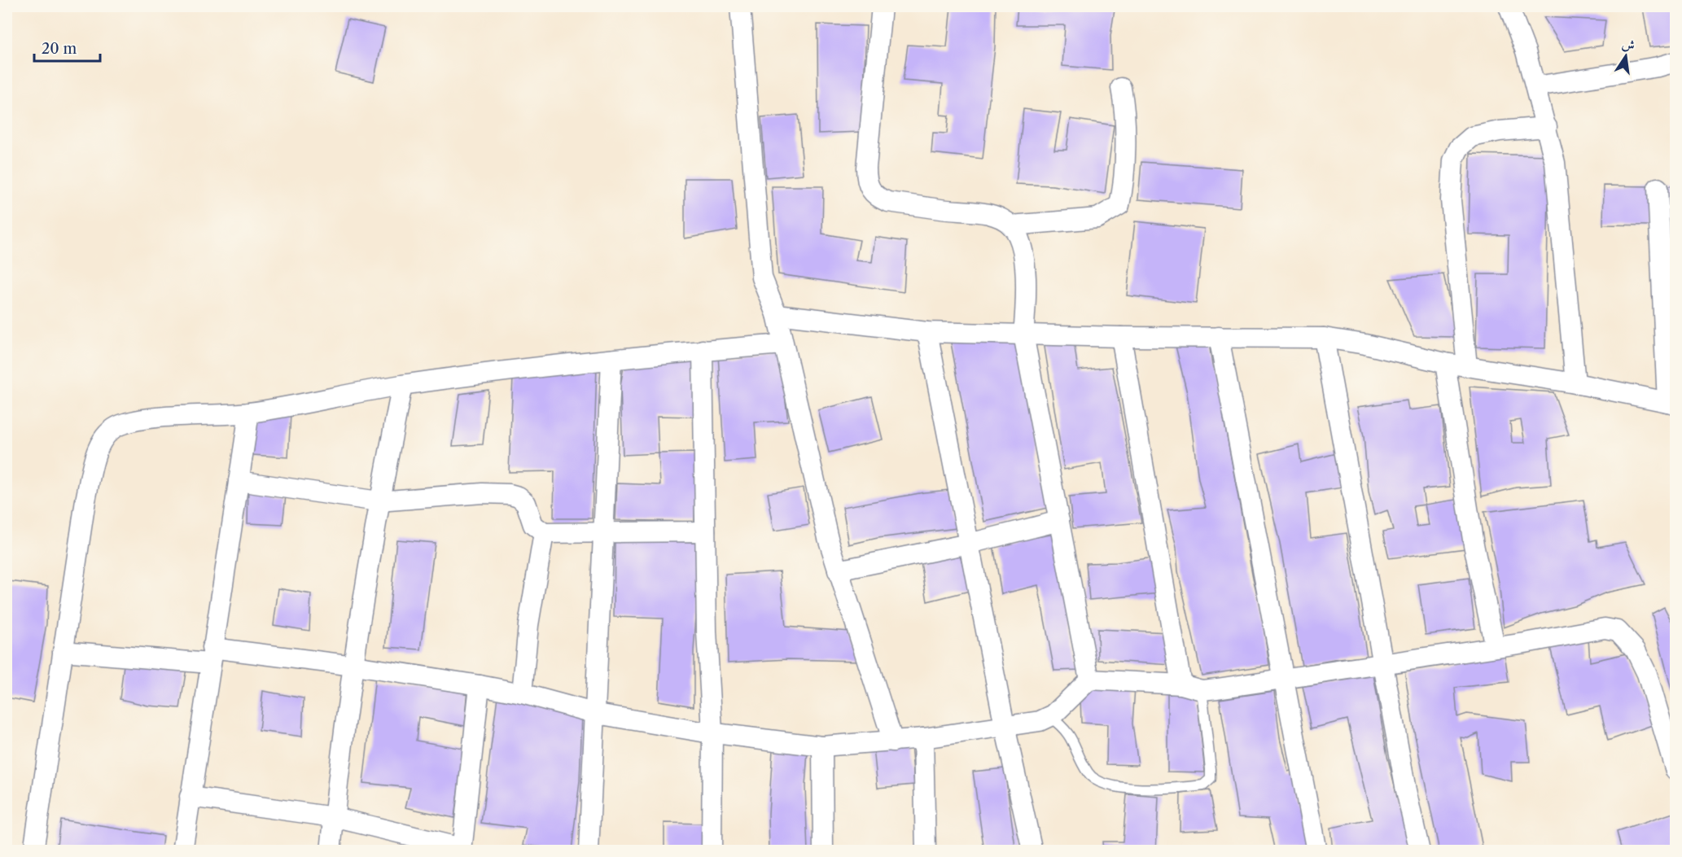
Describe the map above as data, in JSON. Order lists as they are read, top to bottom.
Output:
{
  "scale_bar": "20 m",
  "north": "top"
}
